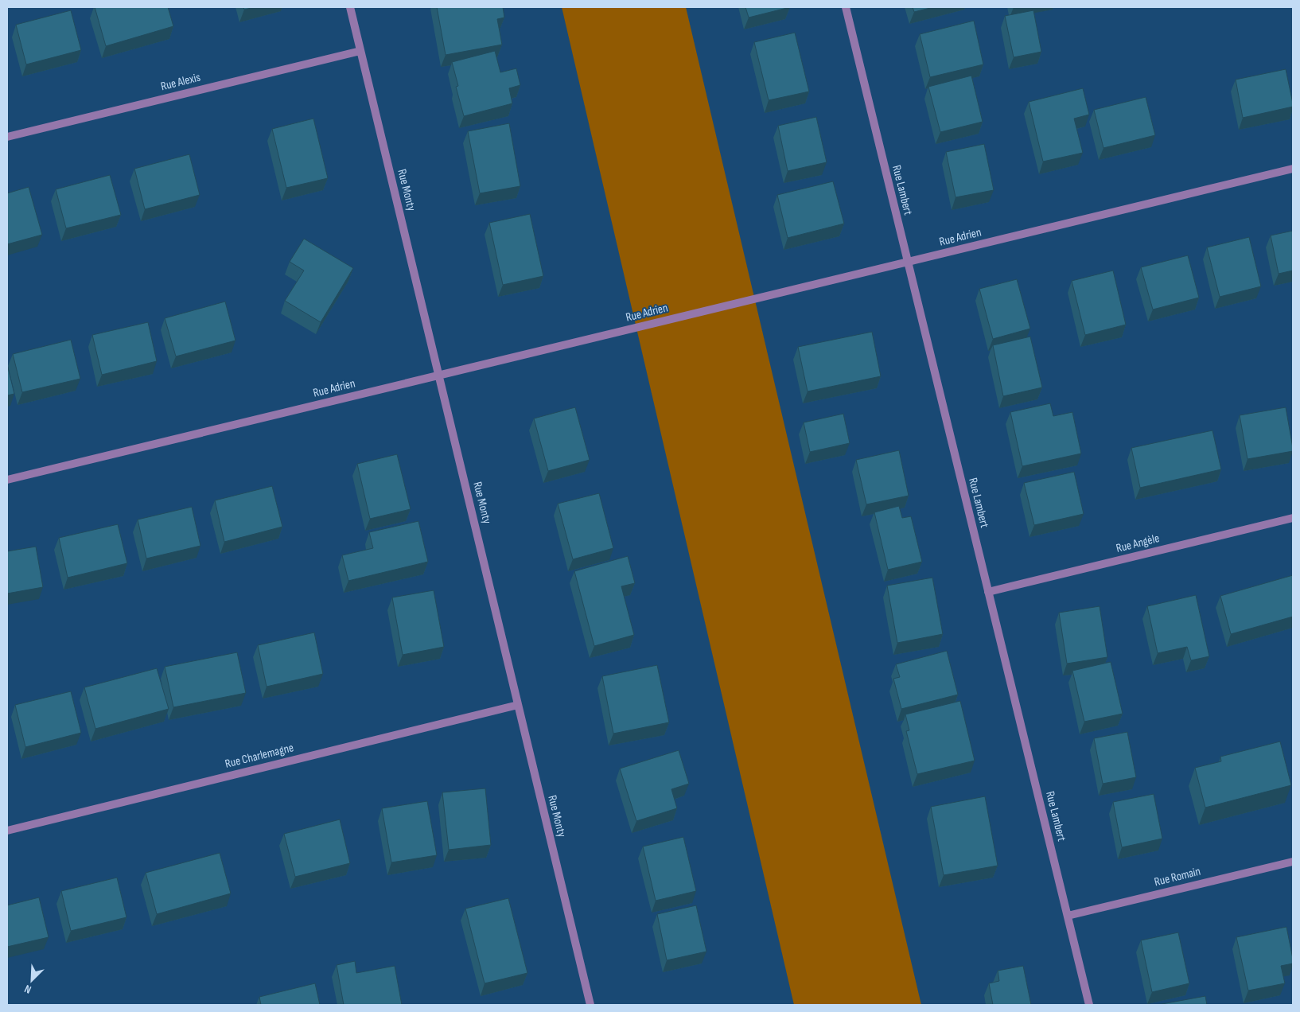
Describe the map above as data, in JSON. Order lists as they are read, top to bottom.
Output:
{
  "streets": {
    "street": [
      "Rue Alexis",
      "Rue Monty",
      "Rue Lambert",
      "Rue Adrien",
      "Rue Angèle",
      "Rue Charlemagne",
      "Rue Romain"
    ]
  },
  "crossings": [
    ["Rue Alexis", "Rue Monty"],
    ["Rue Monty", "Rue Adrien"],
    ["Rue Monty", "Rue Charlemagne"],
    ["Rue Lambert", "Rue Adrien"],
    ["Rue Lambert", "Rue Angèle"],
    ["Rue Lambert", "Rue Romain"]
  ],
  "north": "bottom left"
}
